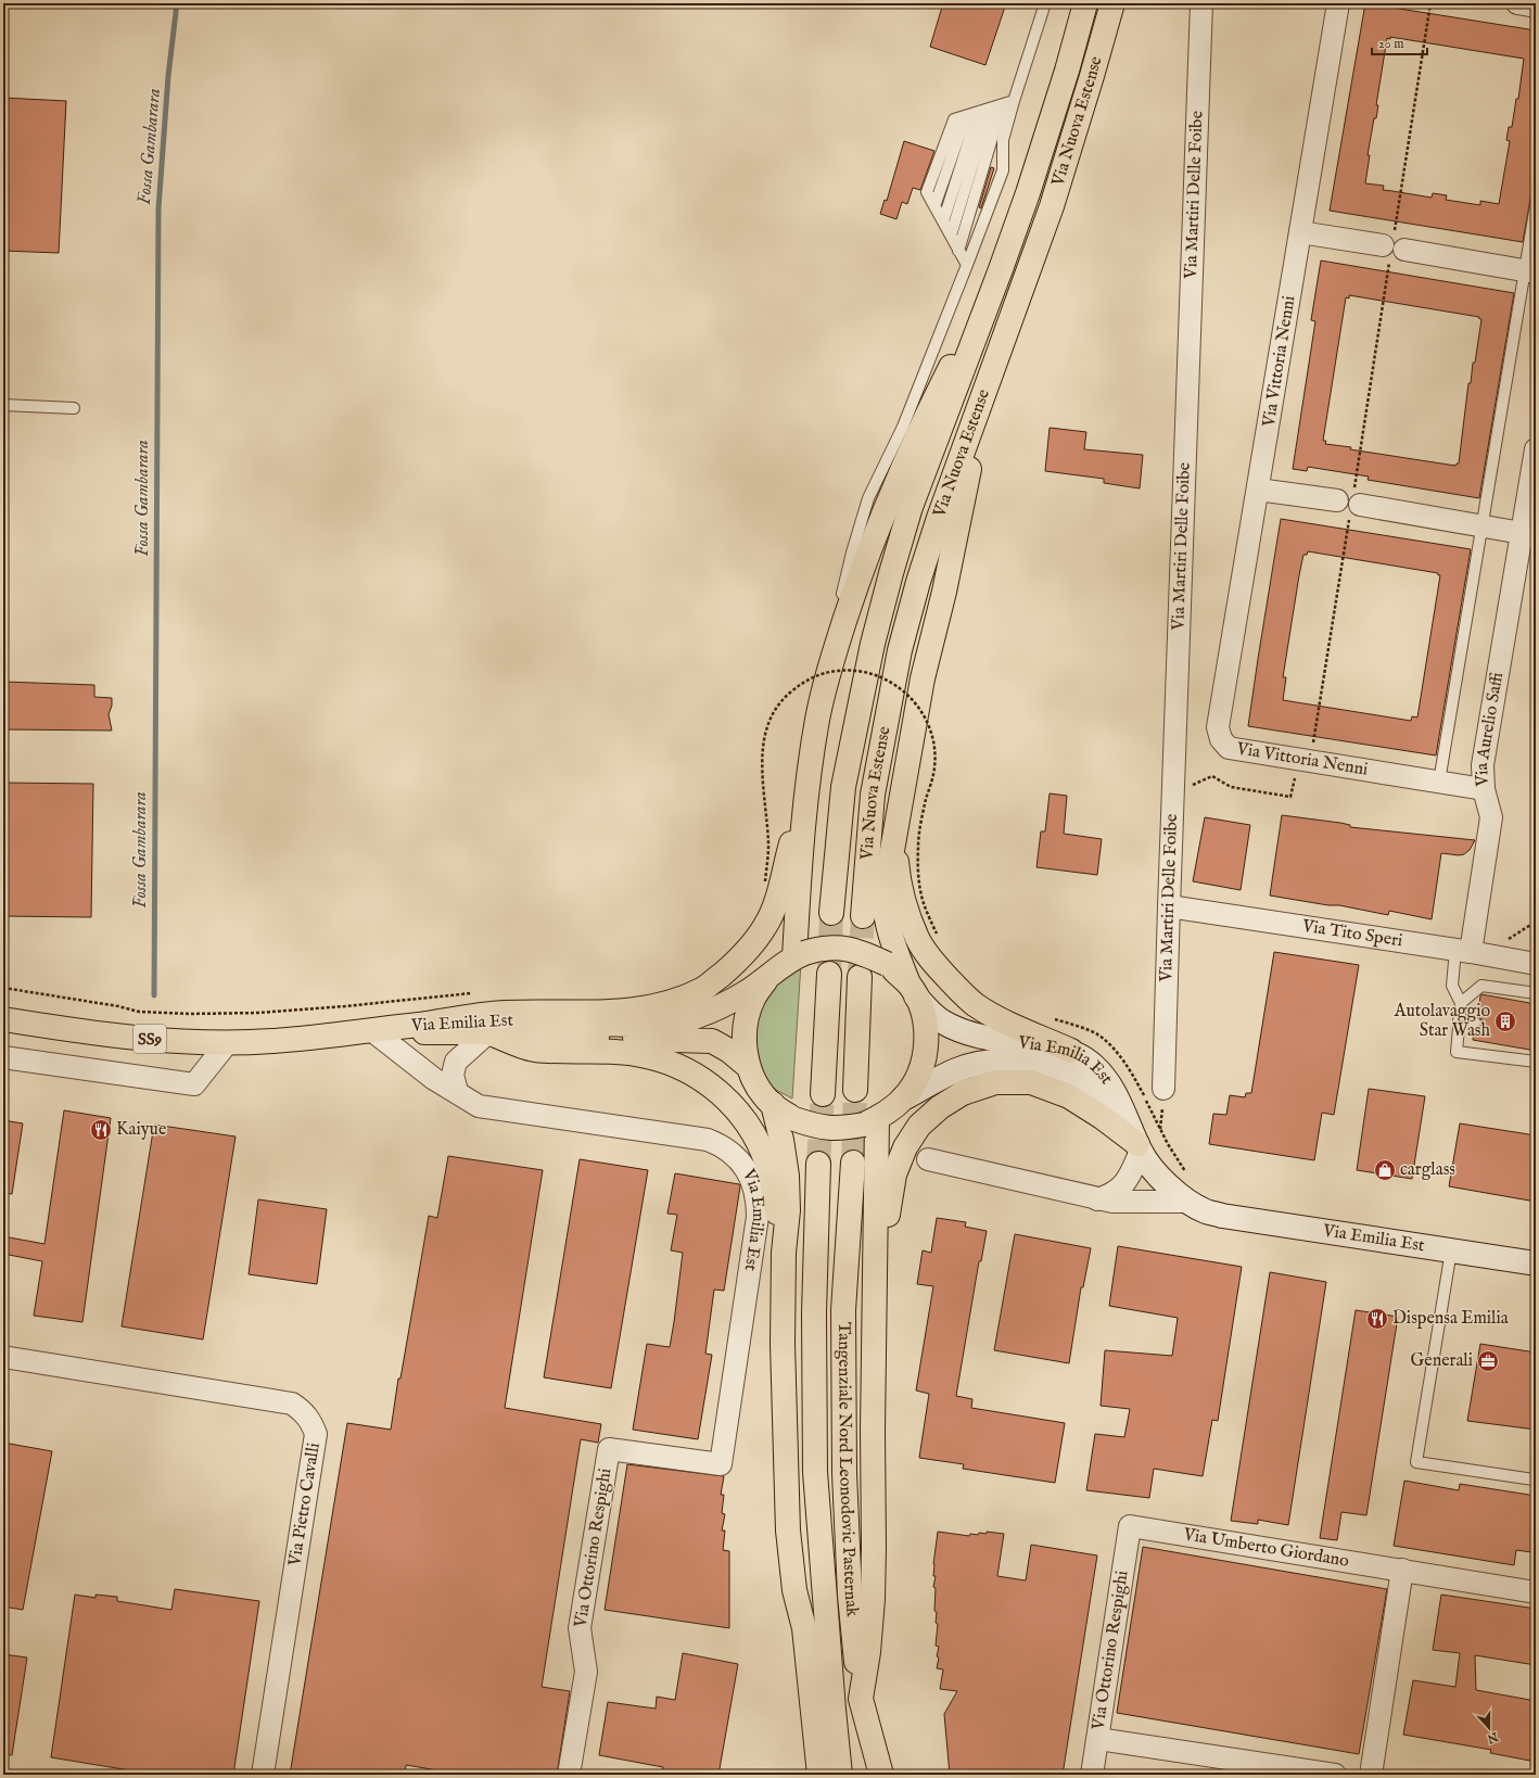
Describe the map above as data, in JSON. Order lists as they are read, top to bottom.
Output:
{
  "streets": {
    "main road": [
      "Via Nuova Estense",
      "Via Emilia Est",
      "SS9",
      "Tangenziale Nord Leonodovic Pasternak"
    ],
    "street": [
      "Via Martiri Delle Foibe",
      "Via Vittoria Nenni",
      "Via Aurelio Saffi",
      "Via Tito Speri",
      "Via Pietro Cavalli",
      "Via Ottorino Respighi",
      "Via Umberto Giordano"
    ]
  },
  "crossings": [
    ["Via Martiri Delle Foibe", "Via Tito Speri"],
    ["Via Vittoria Nenni", "Via Aurelio Saffi"],
    ["Via Aurelio Saffi", "Via Tito Speri"],
    ["Via Emilia Est", "Via Ottorino Respighi"],
    ["Via Ottorino Respighi", "Via Umberto Giordano"]
  ],
  "water": ["Fossa Gambarara"],
  "places": {
    "building": ["Autolavaggio Star Wash"],
    "restaurant": ["Kaiyue", "Dispensa Emilia"],
    "shop": ["carglass"],
    "office": ["Generali"]
  },
  "scale_bar": "20 m",
  "north": "bottom"
}
